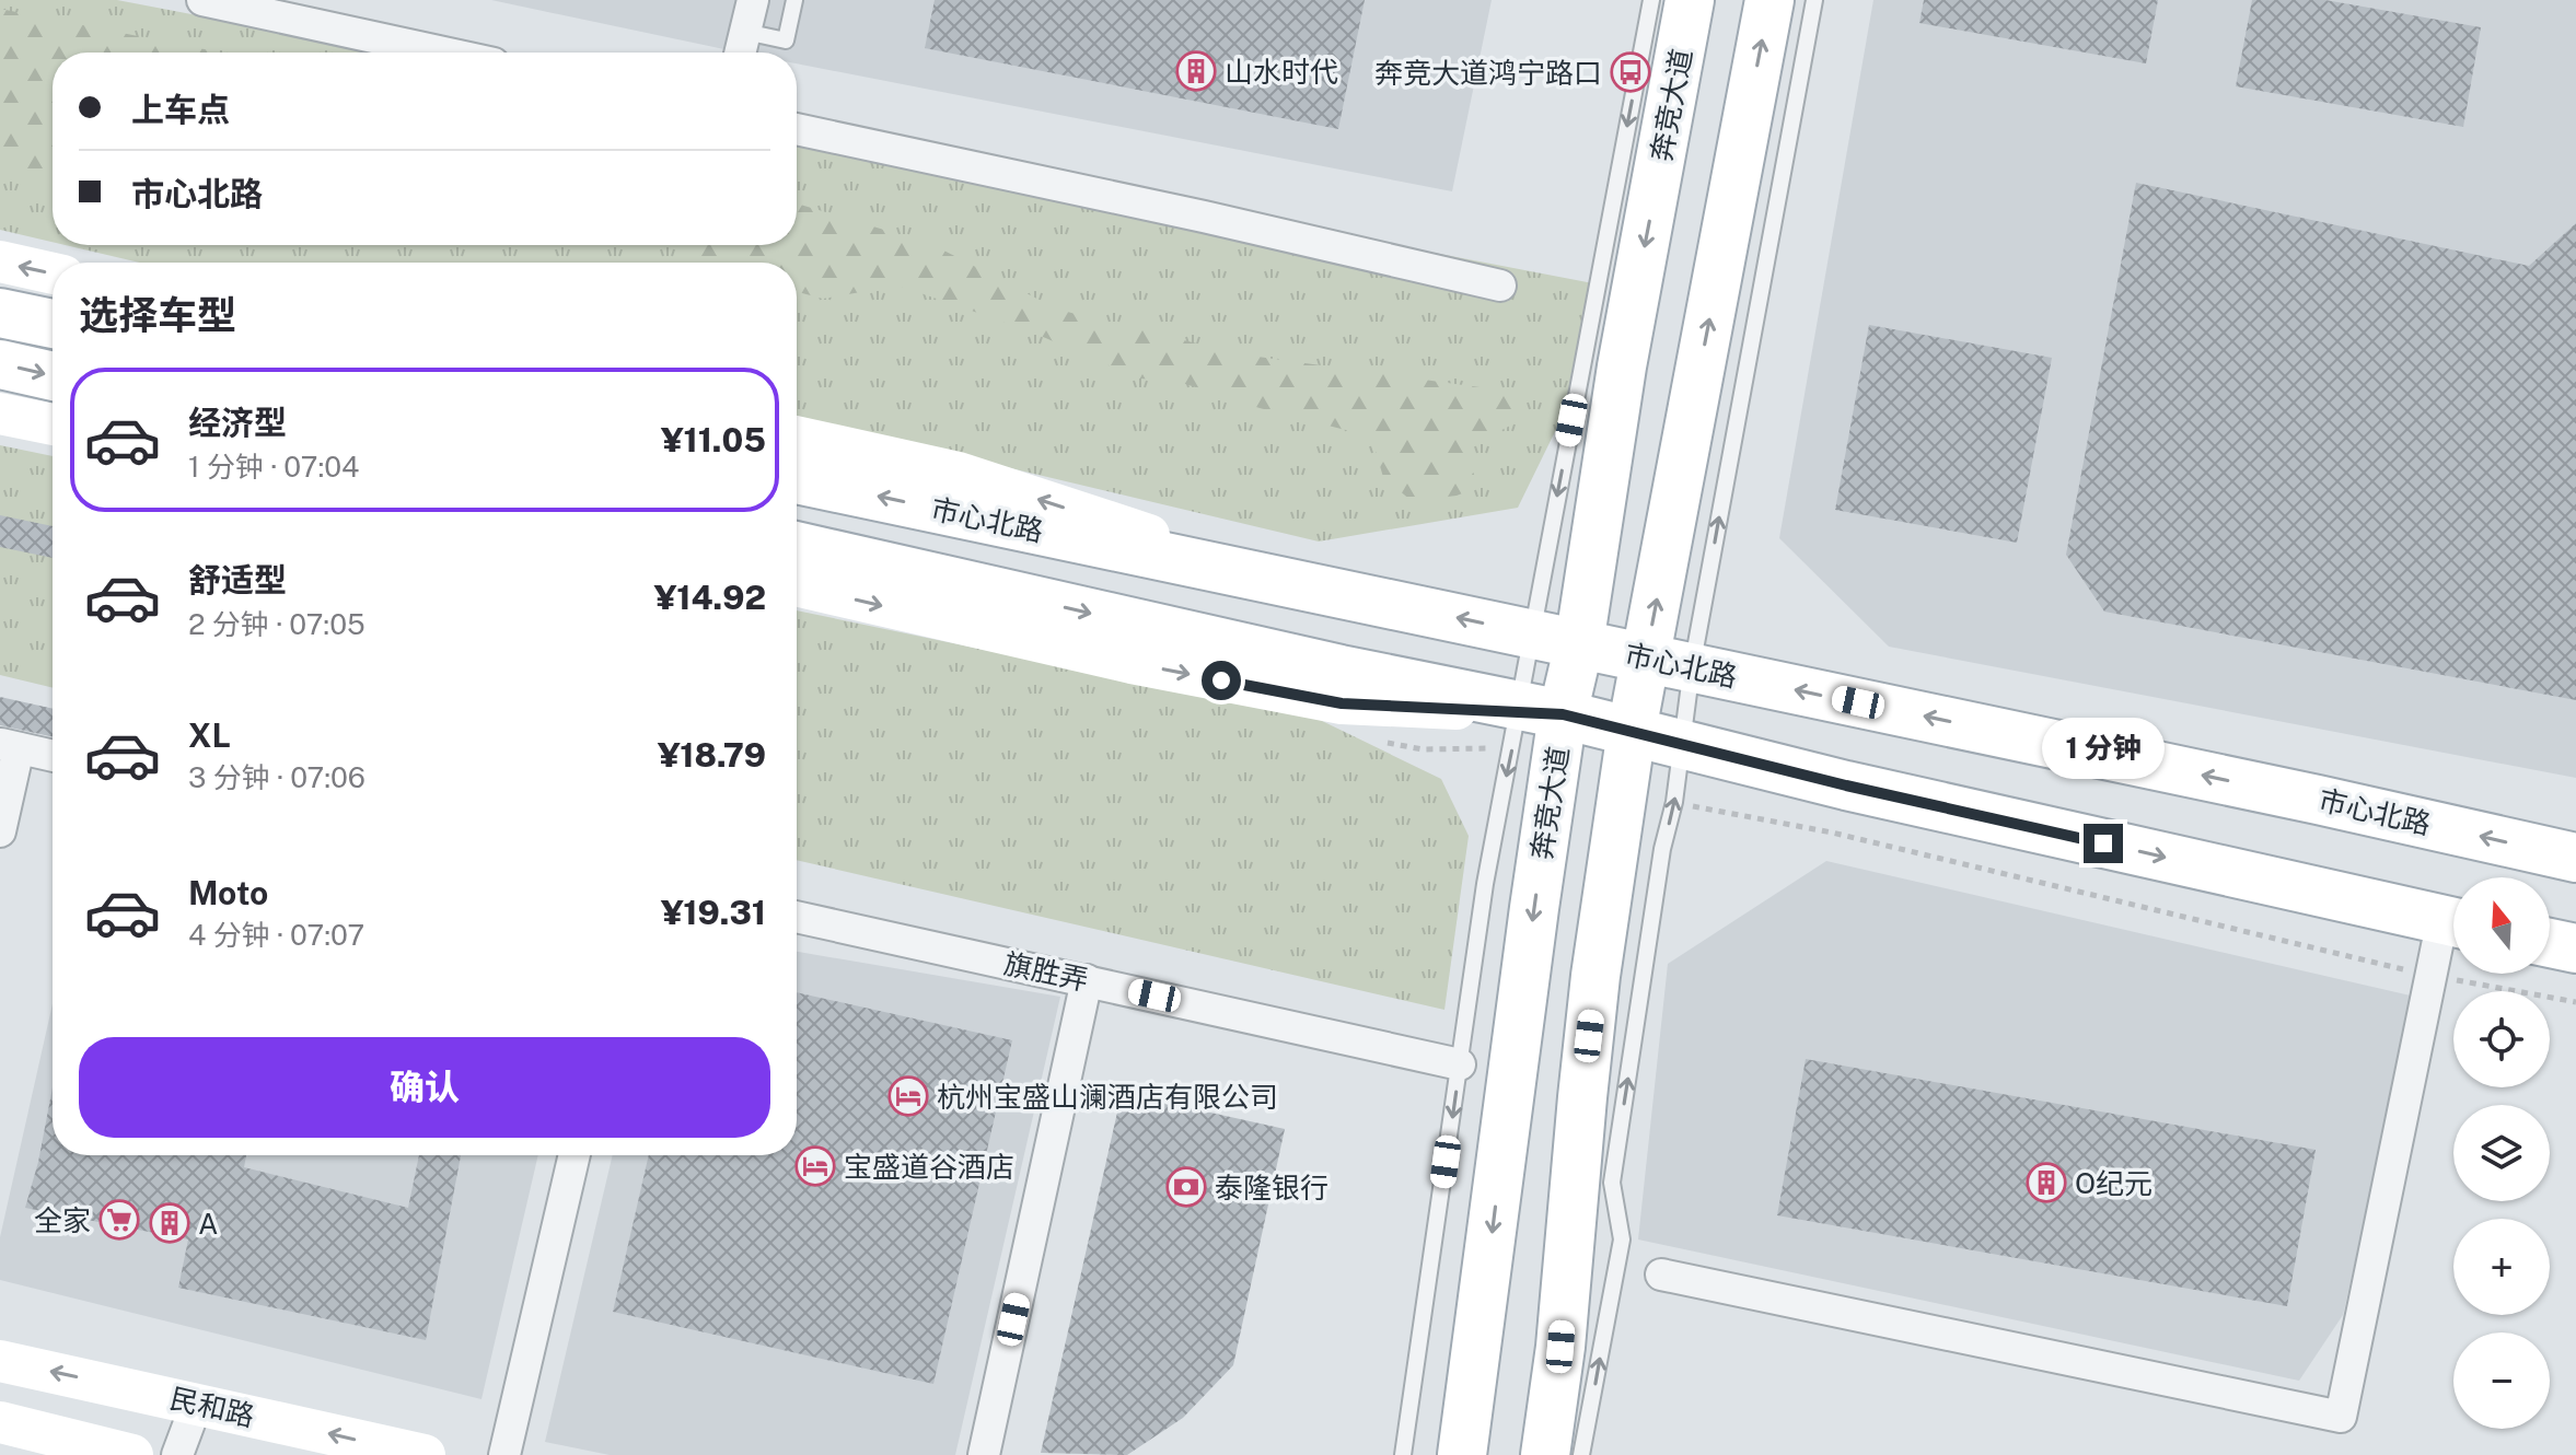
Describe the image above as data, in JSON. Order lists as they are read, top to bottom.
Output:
{
  "streets": {
    "main road": ["奔竞大道", "市心北路", "民和路"],
    "street": ["旗胜弄"]
  },
  "crossings": [
    ["奔竞大道", "市心北路"]
  ],
  "places": {
    "building": ["山水时代", "O纪元", "A"],
    "bus stop": ["奔竞大道鸿宁路口"],
    "hotel": ["杭州宝盛山澜酒店有限公司", "宝盛道谷酒店"],
    "bank": ["泰隆银行"],
    "supermarket": ["全家"]
  },
  "north": "top",
  "page": {
    "banner": ["上车点", "市心北路"],
    "heading": "选择车型",
    "list": [
      {
        "name": "经济型",
        "note": "1 分钟 · 07:04",
        "value": "¥11.05"
      },
      {
        "name": "舒适型",
        "note": "2 分钟 · 07:05",
        "value": "¥14.92"
      },
      {
        "name": "XL",
        "note": "3 分钟 · 07:06",
        "value": "¥18.79"
      },
      {
        "name": "Moto",
        "note": "4 分钟 · 07:07",
        "value": "¥19.31"
      }
    ],
    "bubble": "1 分钟",
    "map_buttons": ["+", "−"],
    "buttons": "确认"
  }
}
